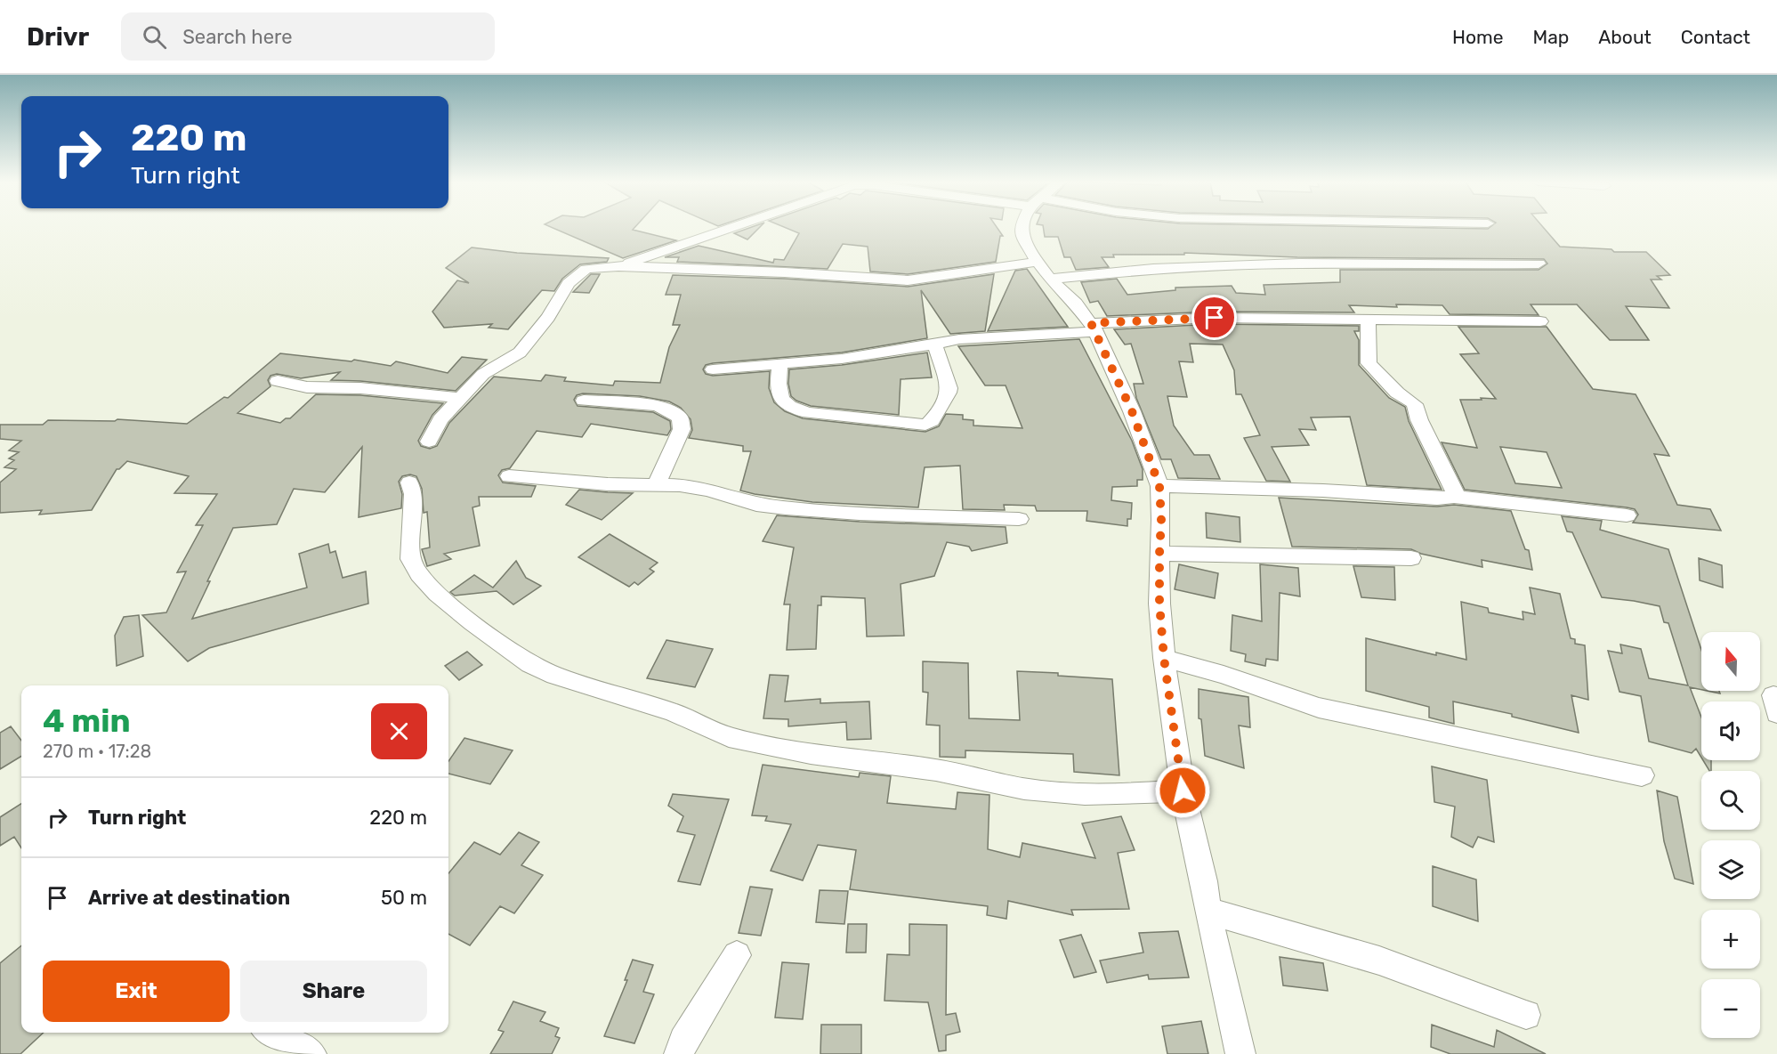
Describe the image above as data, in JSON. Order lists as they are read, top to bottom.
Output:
{
  "north": "top",
  "page": {
    "header": "Drivr",
    "search": "Search here",
    "nav": [
      "Home",
      "Map",
      "About",
      "Contact"
    ],
    "turn": ["220 m", "Turn right"],
    "map_buttons": ["+", "−"],
    "heading": ["4 min", "270 m · 17:28"],
    "list": [
      {
        "name": "Turn right",
        "value": "220 m"
      },
      {
        "name": "Arrive at destination",
        "value": "50 m"
      }
    ],
    "buttons": ["Exit", "Share"]
  }
}
